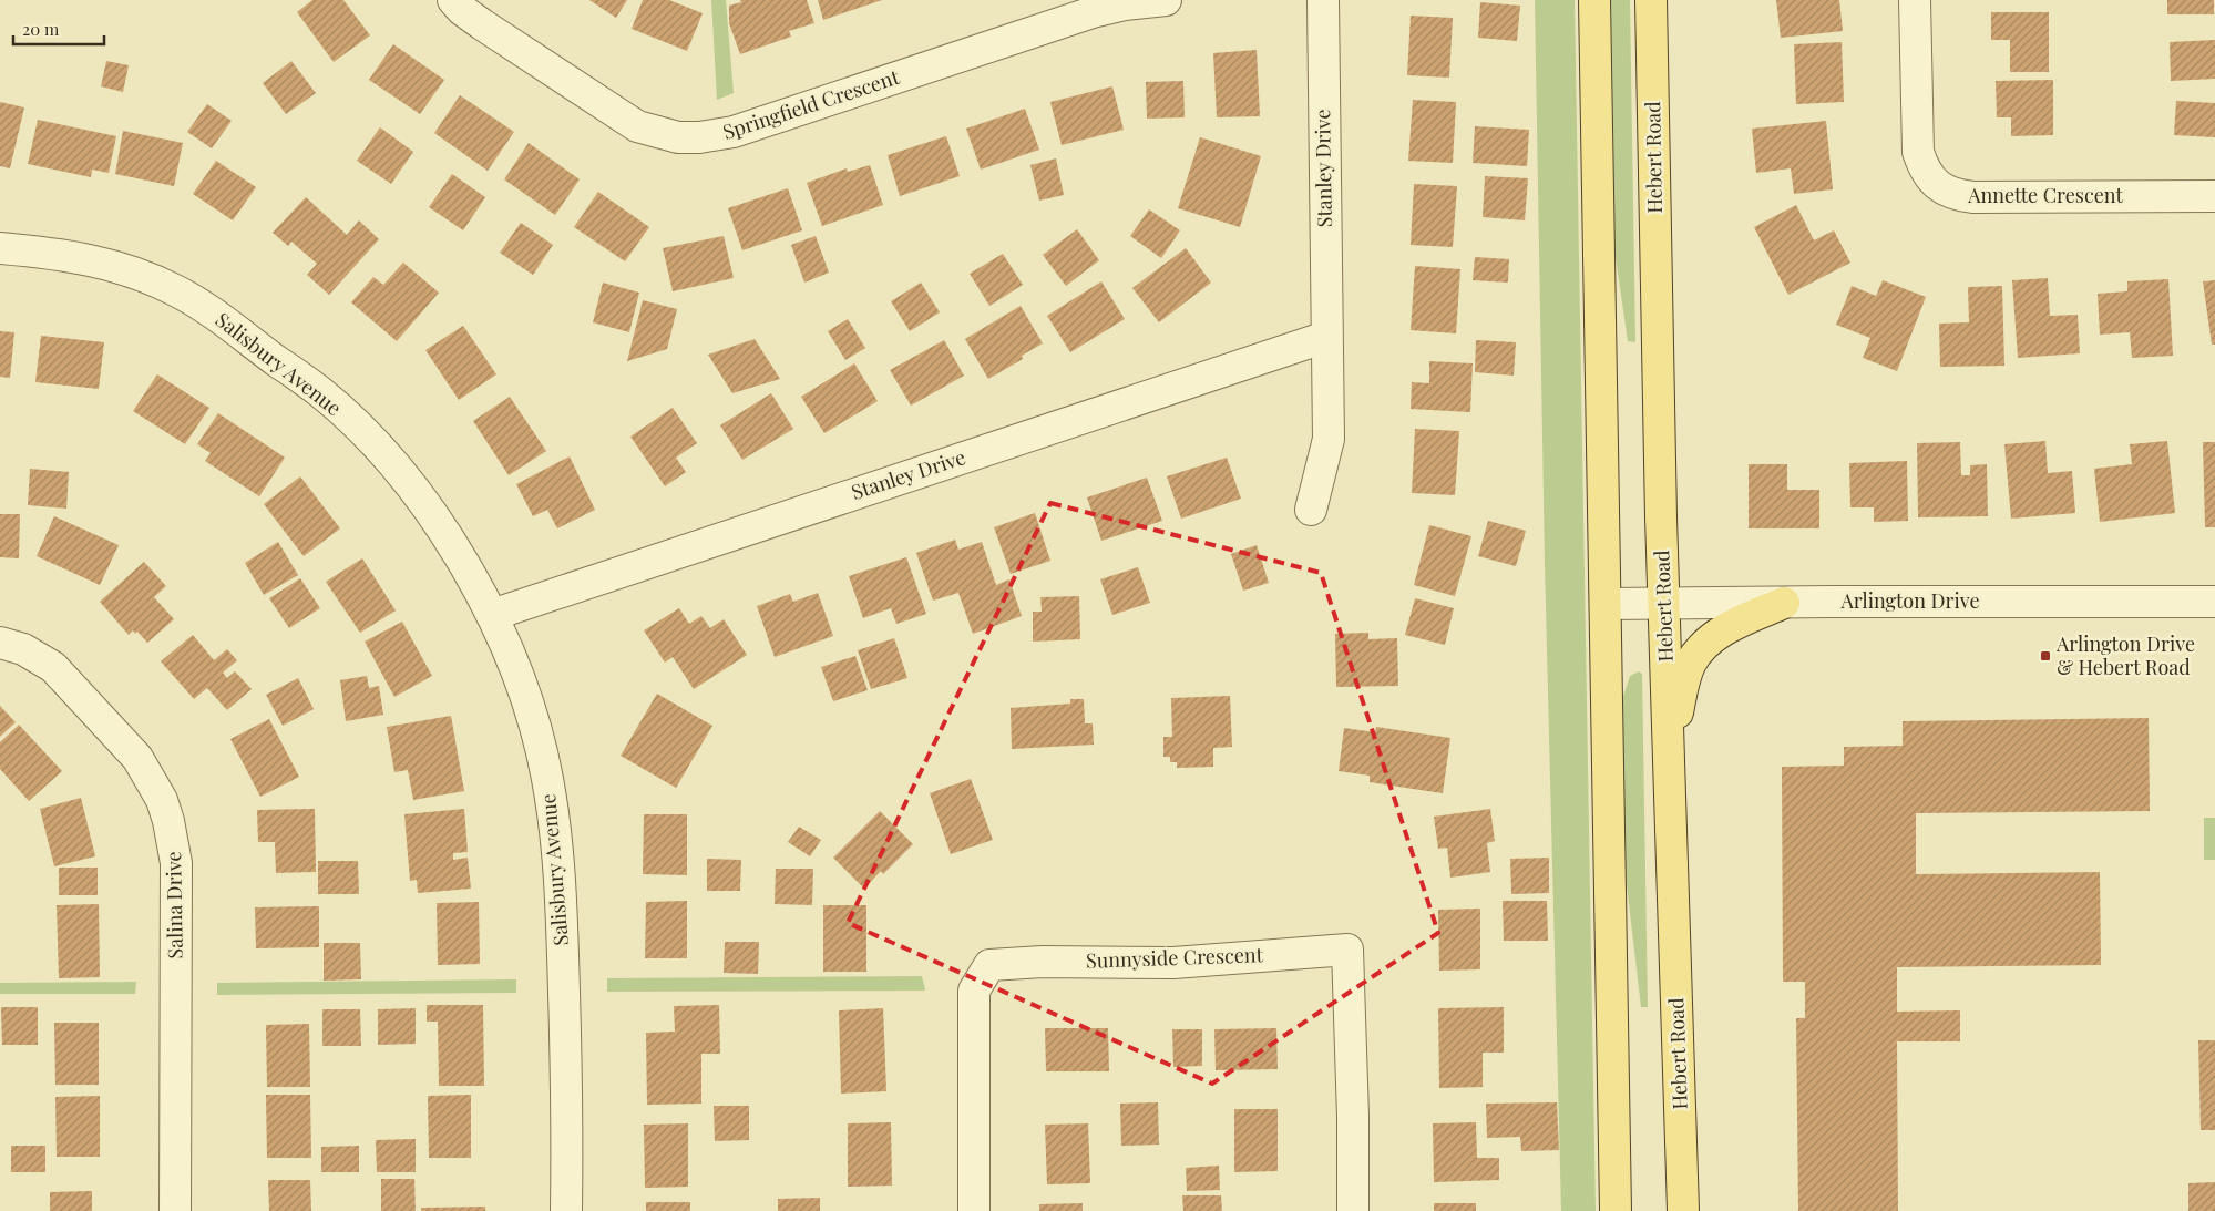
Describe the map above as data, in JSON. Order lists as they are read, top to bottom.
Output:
{
  "streets": {
    "main road": ["Hebert Road"],
    "street": [
      "Springfield Crescent",
      "Stanley Drive",
      "Annette Crescent",
      "Salisbury Avenue",
      "Arlington Drive",
      "Salina Drive",
      "Sunnyside Crescent"
    ]
  },
  "crossings": [
    ["Hebert Road", "Arlington Drive"],
    ["Stanley Drive", "Salisbury Avenue"]
  ],
  "places": {
    "transit": ["Arlington Drive & Hebert Road"]
  },
  "scale_bar": "20 m"
}
